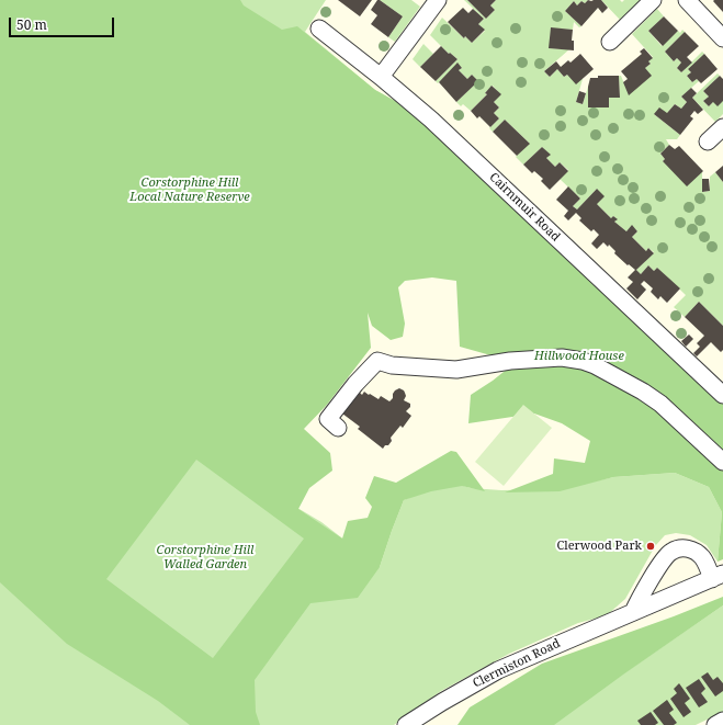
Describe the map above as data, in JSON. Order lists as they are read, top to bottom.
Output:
{
  "streets": {
    "street": ["Cairnmuir Road", "Clermiston Road"]
  },
  "parks": ["Corstorphine Hill Local Nature Reserve", "Hillwood House", "Corstorphine Hill Walled Garden"],
  "places": ["Clerwood Park"],
  "scale_bar": "50 m"
}
